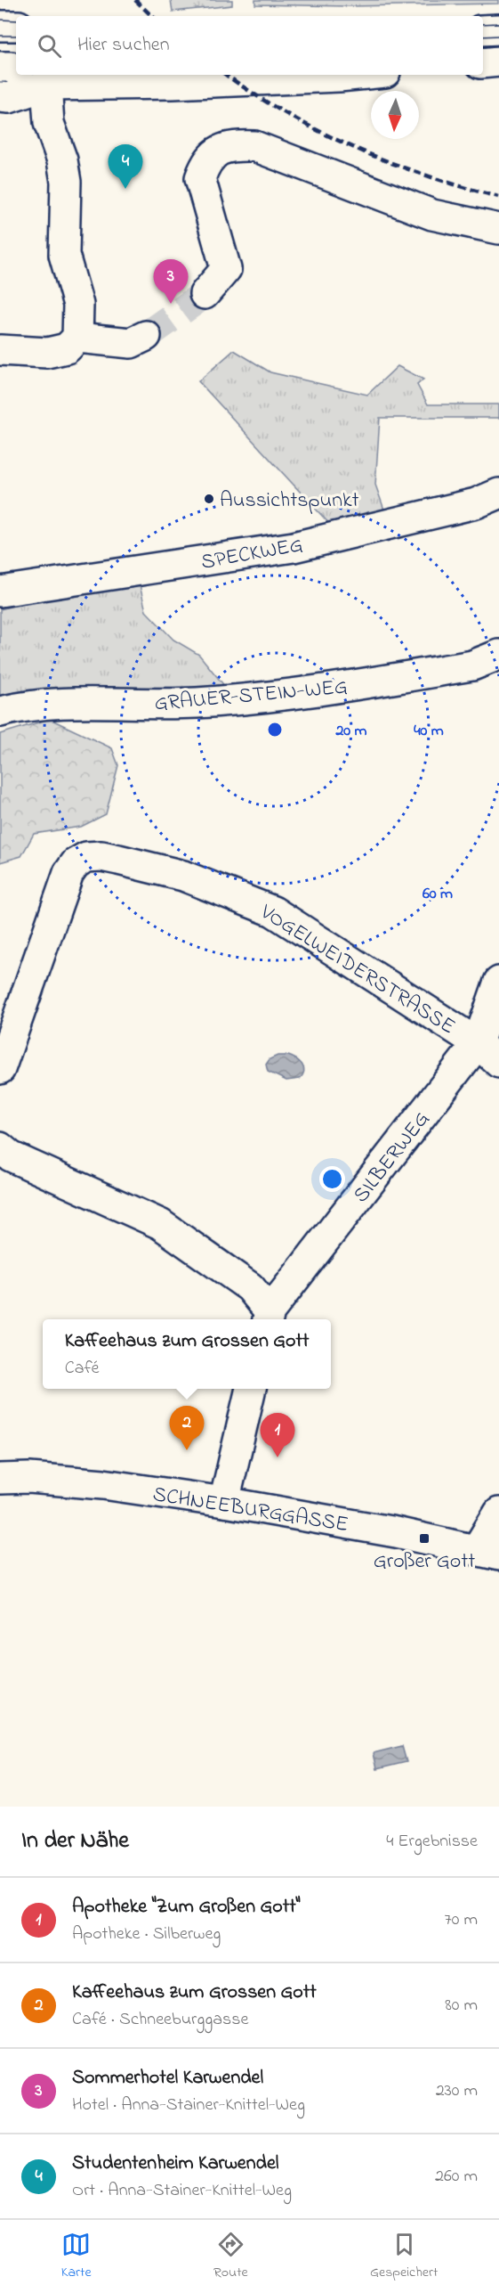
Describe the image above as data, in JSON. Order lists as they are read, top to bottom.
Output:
{
  "streets": {
    "street": [
      "SPECKWEG",
      "GRAUER-STEIN-WEG",
      "VOGELWEIDERSTRASSE",
      "SILBERWEG",
      "SCHNEEBURGGASSE"
    ]
  },
  "crossings": [
    ["VOGELWEIDERSTRASSE", "SILBERWEG"]
  ],
  "places": {
    "other": ["Aussichtspunkt"],
    "transit": ["Großer Gott"]
  },
  "north": "bottom",
  "page": {
    "search": "Hier suchen",
    "pins": [
      "4",
      "3",
      "2",
      "1"
    ],
    "popup": ["Kaffeehaus zum Grossen Gott", "Café"],
    "heading": ["In der Nähe", "4 Ergebnisse"],
    "list": [
      {
        "mark": "1",
        "name": "Apotheke \"Zum Großen Gott\"",
        "note": "Apotheke · Silberweg",
        "value": "70 m"
      },
      {
        "mark": "2",
        "name": "Kaffeehaus zum Grossen Gott",
        "note": "Café · Schneeburggasse",
        "value": "80 m"
      },
      {
        "mark": "3",
        "name": "Sommerhotel Karwendel",
        "note": "Hotel · Anna-Stainer-Knittel-Weg",
        "value": "230 m"
      },
      {
        "mark": "4",
        "name": "Studentenheim Karwendel",
        "note": "Ort · Anna-Stainer-Knittel-Weg",
        "value": "260 m"
      }
    ],
    "nav": ["Karte", "Route", "Gespeichert"]
  },
  "rings": ["20 m", "40 m", "60 m"]
}
